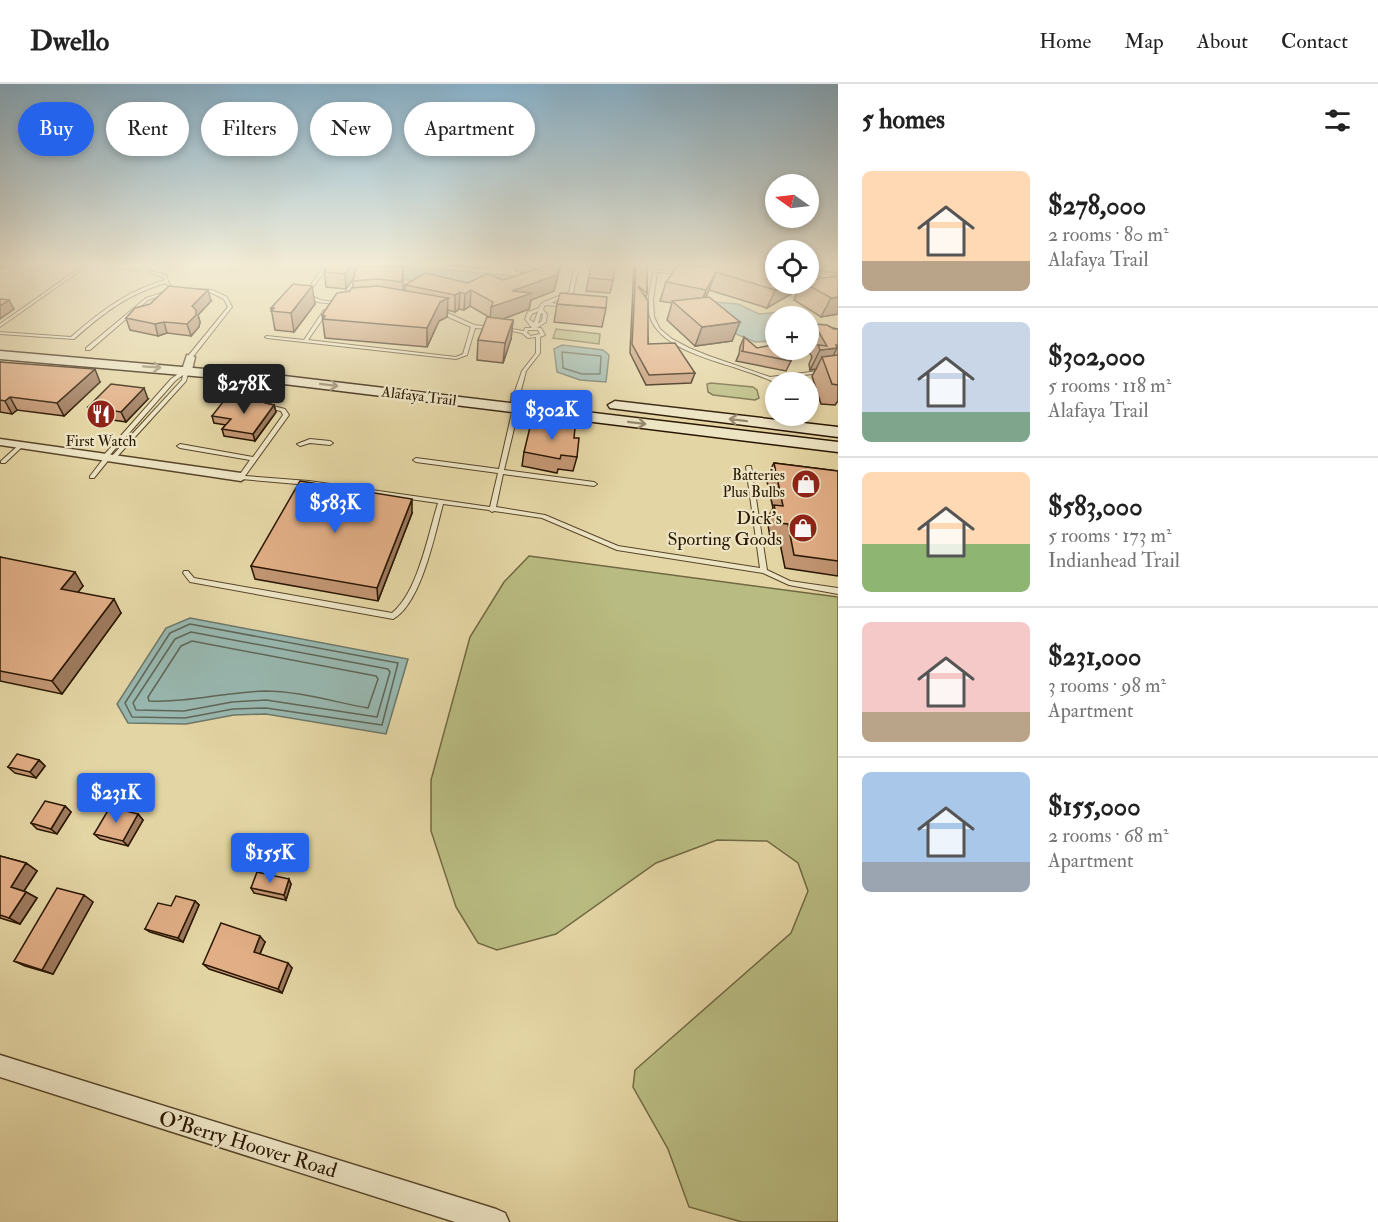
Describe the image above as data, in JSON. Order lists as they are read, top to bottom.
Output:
{
  "streets": {
    "main road": ["Alafaya Trail"],
    "street": ["O'Berry Hoover Road"]
  },
  "places": {
    "restaurant": ["First Watch"],
    "shop": ["Batteries Plus Bulbs", "Dick's Sporting Goods"]
  },
  "north": "left",
  "page": {
    "header": "Dwello",
    "nav": [
      "Home",
      "Map",
      "About",
      "Contact"
    ],
    "heading": "5 homes",
    "chip": [
      "Buy",
      "Rent",
      "Filters",
      "New",
      "Apartment"
    ],
    "list": [
      {
        "name": "$278,000",
        "note": "2 rooms · 80 m² · Alafaya Trail"
      },
      {
        "name": "$302,000",
        "note": "5 rooms · 118 m² · Alafaya Trail"
      },
      {
        "name": "$583,000",
        "note": "5 rooms · 173 m² · Indianhead Trail"
      },
      {
        "name": "$231,000",
        "note": "3 rooms · 98 m² · Apartment"
      },
      {
        "name": "$155,000",
        "note": "2 rooms · 68 m² · Apartment"
      }
    ],
    "map_buttons": ["+", "−"],
    "price": [
      "$278K",
      "$302K",
      "$583K",
      "$231K",
      "$155K"
    ]
  }
}
